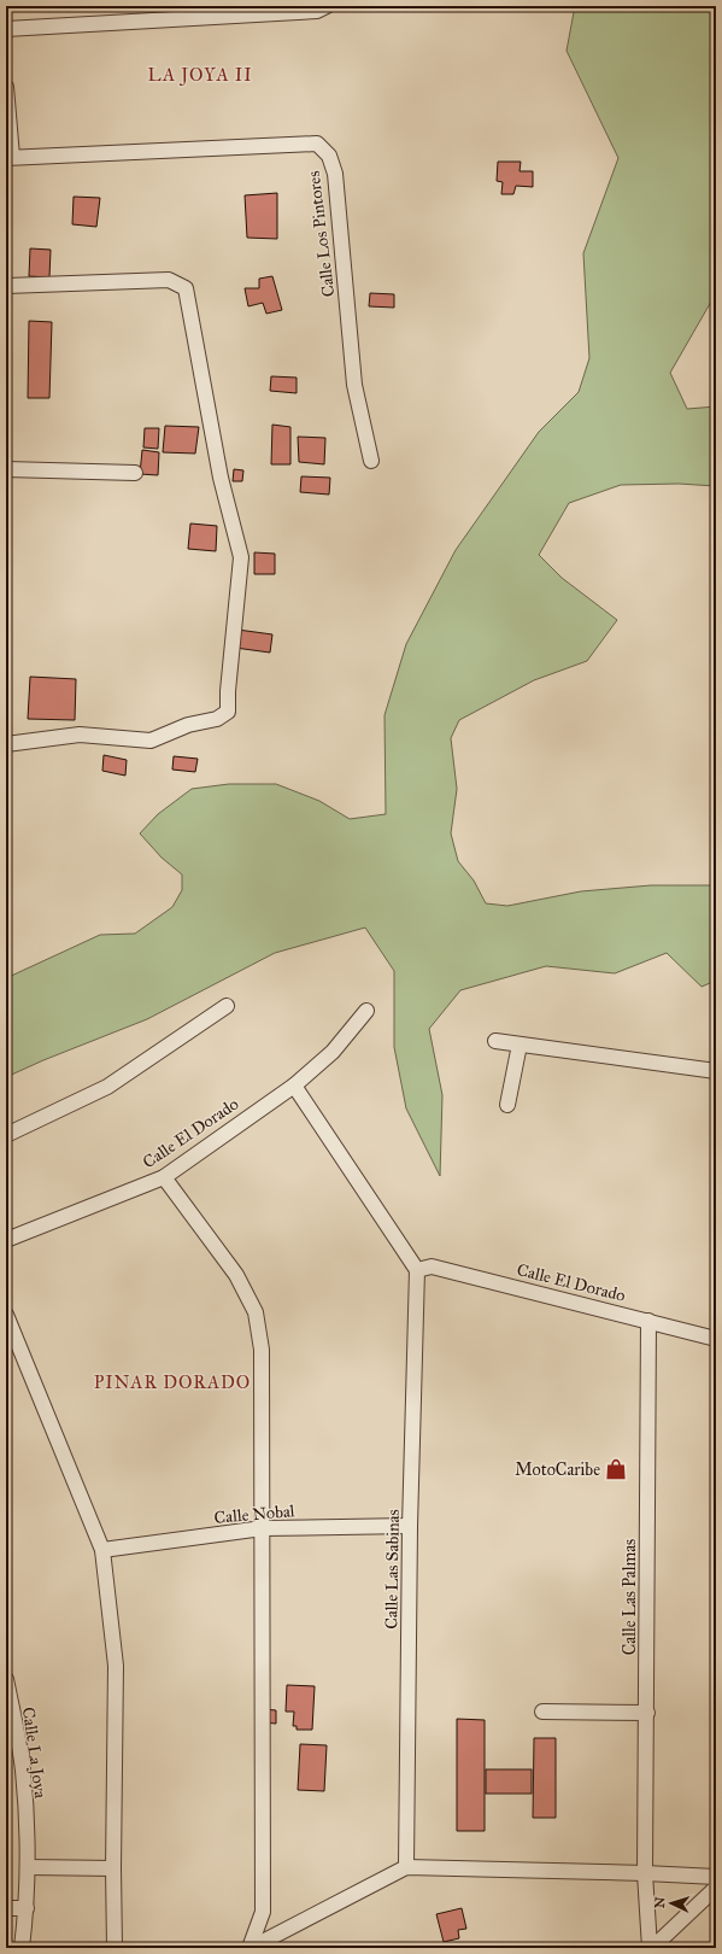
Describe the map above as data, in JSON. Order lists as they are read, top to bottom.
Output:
{
  "streets": {
    "street": [
      "Calle Los Pintores",
      "Calle El Dorado",
      "Calle Nobal",
      "Calle Las Sabinas",
      "Calle Las Palmas",
      "Calle La Joya"
    ]
  },
  "crossings": [
    ["Calle El Dorado", "Calle Las Sabinas"],
    ["Calle El Dorado", "Calle Las Palmas"],
    ["Calle Nobal", "Calle Las Sabinas"]
  ],
  "districts": ["LA JOYA II", "PINAR DORADO"],
  "places": {
    "shop": ["MotoCaribe"]
  },
  "north": "left"
}
